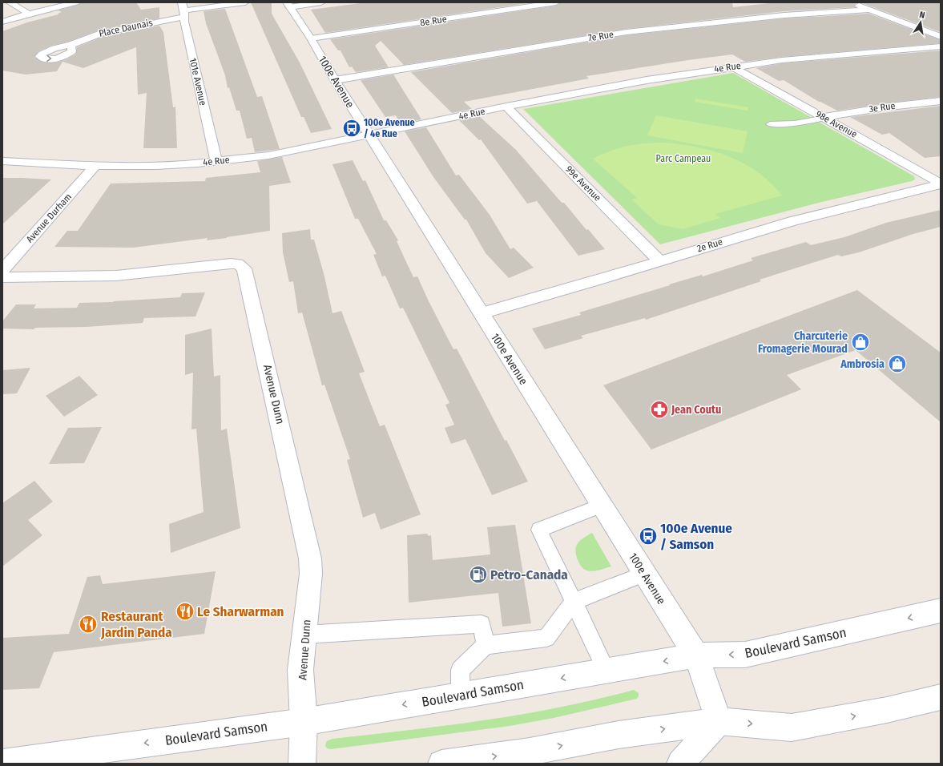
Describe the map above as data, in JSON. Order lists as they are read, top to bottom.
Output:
{
  "streets": {
    "street": [
      "8e Rue",
      "Place Daunais",
      "7e Rue",
      "4e Rue",
      "101e Avenue",
      "100e Avenue",
      "3e Rue",
      "98e Avenue",
      "99e Avenue",
      "Avenue Durham",
      "2e Rue",
      "Avenue Dunn",
      "Boulevard Samson"
    ]
  },
  "crossings": [
    ["8e Rue", "100e Avenue"],
    ["Place Daunais", "101e Avenue"],
    ["7e Rue", "100e Avenue"],
    ["4e Rue", "101e Avenue"],
    ["4e Rue", "100e Avenue"],
    ["4e Rue", "98e Avenue"],
    ["4e Rue", "99e Avenue"],
    ["4e Rue", "Avenue Durham"],
    ["100e Avenue", "2e Rue"],
    ["100e Avenue", "Boulevard Samson"],
    ["3e Rue", "98e Avenue"],
    ["98e Avenue", "2e Rue"],
    ["99e Avenue", "2e Rue"],
    ["Avenue Dunn", "Boulevard Samson"]
  ],
  "parks": ["Parc Campeau"],
  "places": {
    "bus stop": ["100e Avenue / 4e Rue", "100e Avenue / Samson"],
    "shop": ["Charcuterie Fromagerie Mourad", "Ambrosia"],
    "pharmacy": ["Jean Coutu"],
    "fuel station": ["Petro-Canada"],
    "restaurant": ["Le Sharwarman", "Restaurant Jardin Panda"]
  },
  "north": "top"
}
